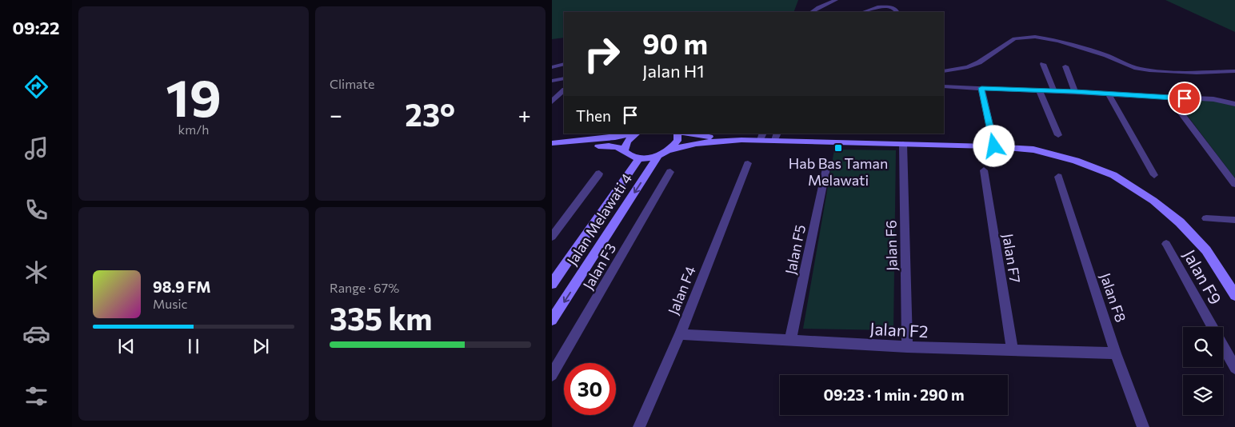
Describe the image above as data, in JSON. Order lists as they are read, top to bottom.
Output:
{
  "streets": {
    "main road": ["Jalan Melawati 4"],
    "street": [
      "Jalan F6",
      "Jalan F5",
      "Jalan F7",
      "Jalan F3",
      "Jalan F9",
      "Jalan F4",
      "Jalan F8",
      "Jalan F2"
    ]
  },
  "crossings": [
    ["Jalan F6", "Jalan F2"],
    ["Jalan F5", "Jalan F2"],
    ["Jalan F7", "Jalan F2"],
    ["Jalan F4", "Jalan F2"],
    ["Jalan F8", "Jalan F2"]
  ],
  "places": {
    "transit": ["Hab Bas Taman Melawati"]
  },
  "page": {
    "tabs": "09:22",
    "tile": [
      ["19", "km/h"],
      "Climate",
      ["Range · 67%", "335 km"]
    ],
    "turn": ["90 m", "Jalan H1"],
    "then": "Then",
    "heat": ["−", "23°", "+"],
    "song": ["98.9 FM", "Music"],
    "limit": "30",
    "trip": "09:23 · 1 min · 290 m"
  }
}
